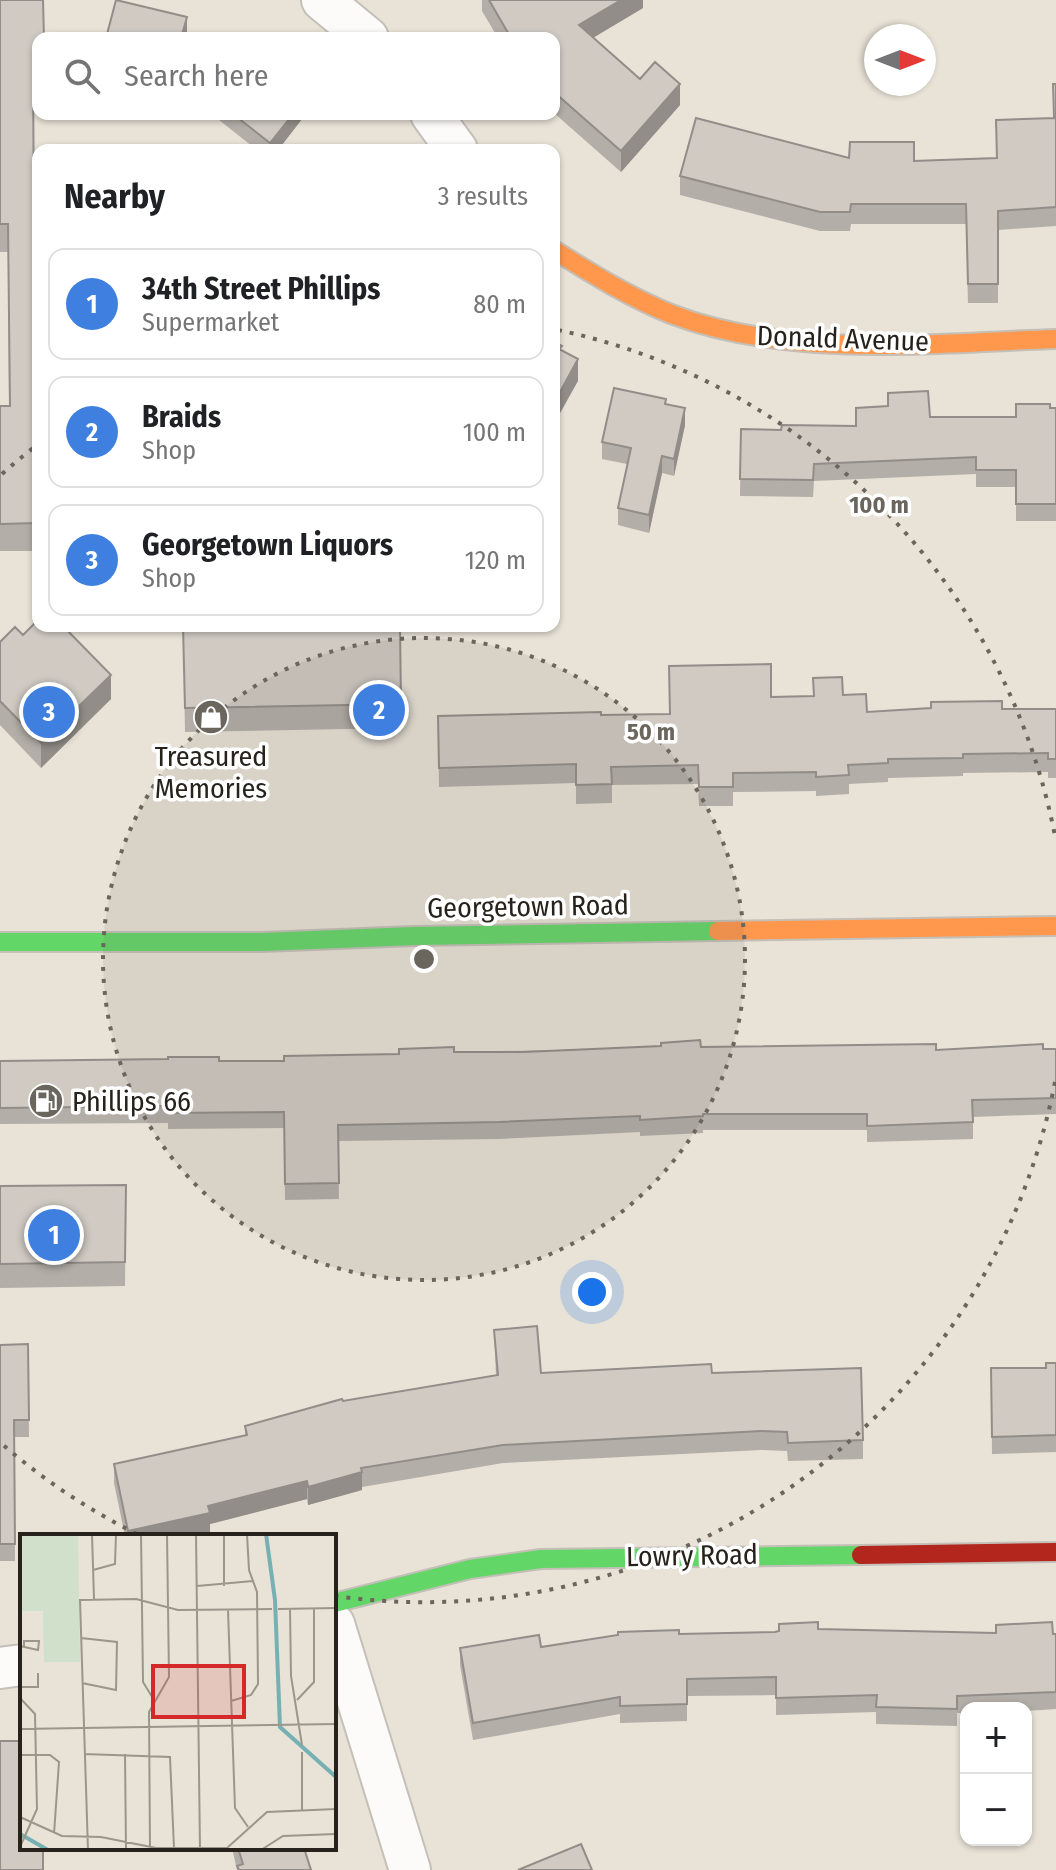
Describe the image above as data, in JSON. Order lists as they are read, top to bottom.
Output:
{
  "streets": {
    "street": ["Donald Avenue", "Georgetown Road", "Lowry Road"]
  },
  "places": {
    "shop": ["Treasured Memories"],
    "fuel station": ["Phillips 66"]
  },
  "north": "right",
  "page": {
    "search": "Search here",
    "heading": ["Nearby", "3 results"],
    "list": [
      {
        "mark": "1",
        "name": "34th Street Phillips",
        "note": "Supermarket",
        "value": "80 m"
      },
      {
        "mark": "2",
        "name": "Braids",
        "note": "Shop",
        "value": "100 m"
      },
      {
        "mark": "3",
        "name": "Georgetown Liquors",
        "note": "Shop",
        "value": "120 m"
      }
    ],
    "pins": ["2", "3", "1"],
    "map_buttons": ["+", "−"]
  },
  "rings": ["100 m", "50 m"]
}
